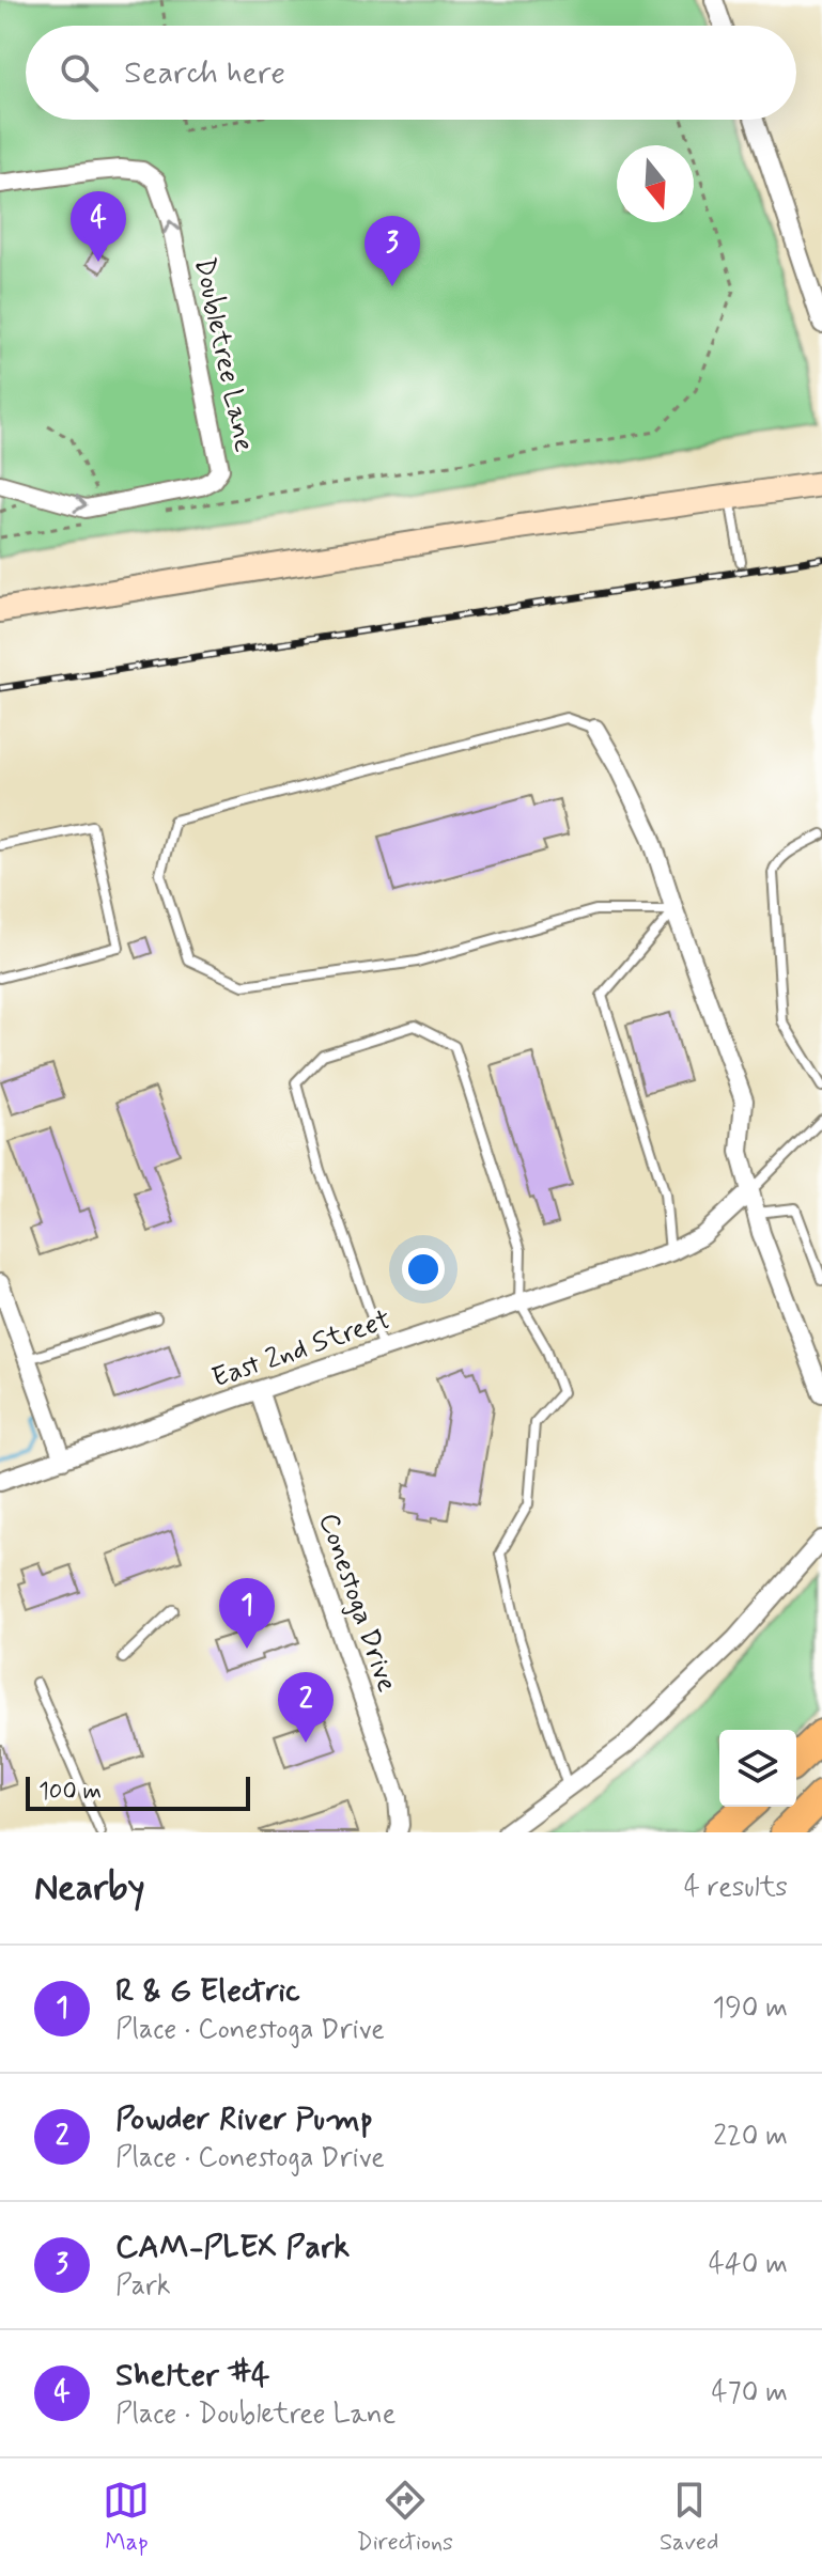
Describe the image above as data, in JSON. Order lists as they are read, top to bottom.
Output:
{
  "streets": {
    "street": ["Doubletree Lane", "East 2nd Street", "Conestoga Drive"]
  },
  "crossings": [
    ["East 2nd Street", "Conestoga Drive"]
  ],
  "scale_bar": "100 m",
  "north": "bottom",
  "page": {
    "search": "Search here",
    "pins": [
      "4",
      "3",
      "1",
      "2"
    ],
    "scale": "100 m",
    "heading": ["Nearby", "4 results"],
    "list": [
      {
        "mark": "1",
        "name": "R & G Electric",
        "note": "Place · Conestoga Drive",
        "value": "190 m"
      },
      {
        "mark": "2",
        "name": "Powder River Pump",
        "note": "Place · Conestoga Drive",
        "value": "220 m"
      },
      {
        "mark": "3",
        "name": "CAM-PLEX Park",
        "note": "Park",
        "value": "440 m"
      },
      {
        "mark": "4",
        "name": "Shelter #4",
        "note": "Place · Doubletree Lane",
        "value": "470 m"
      }
    ],
    "nav": ["Map", "Directions", "Saved"]
  }
}
